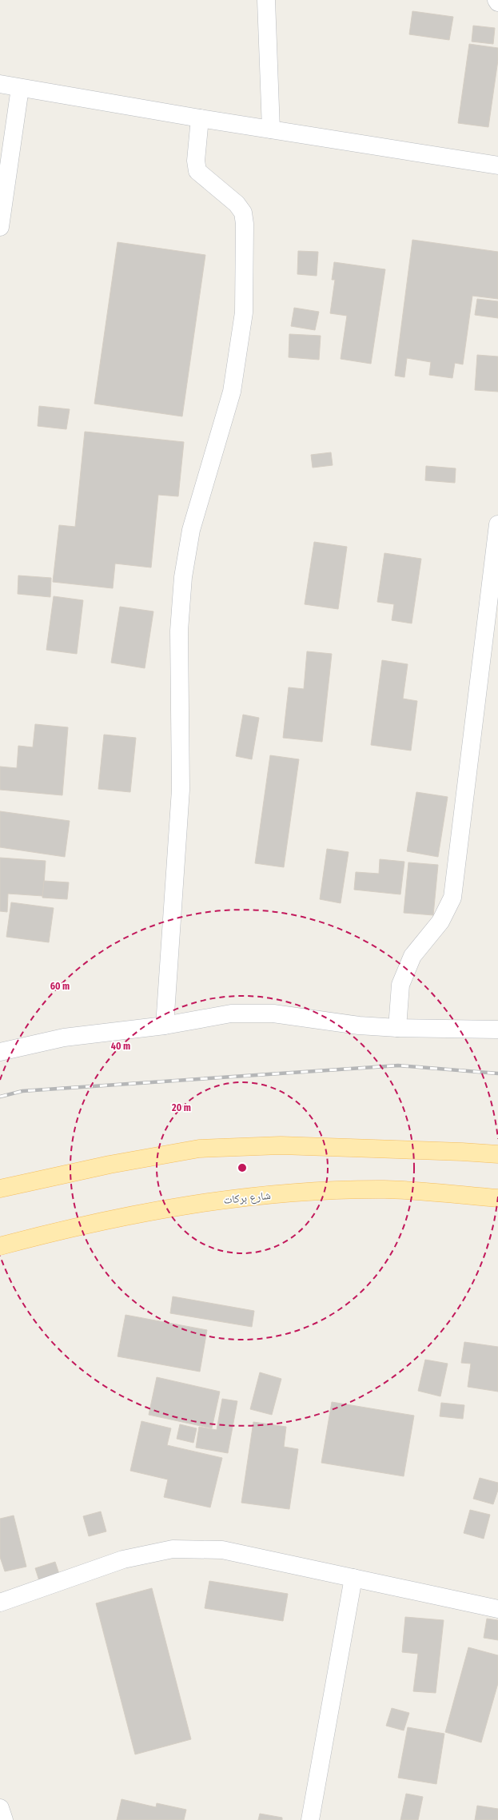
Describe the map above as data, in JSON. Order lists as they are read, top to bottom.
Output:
{
  "streets": {
    "main road": ["شارع بركات"]
  },
  "rings": ["60 m", "40 m", "20 m"]
}
